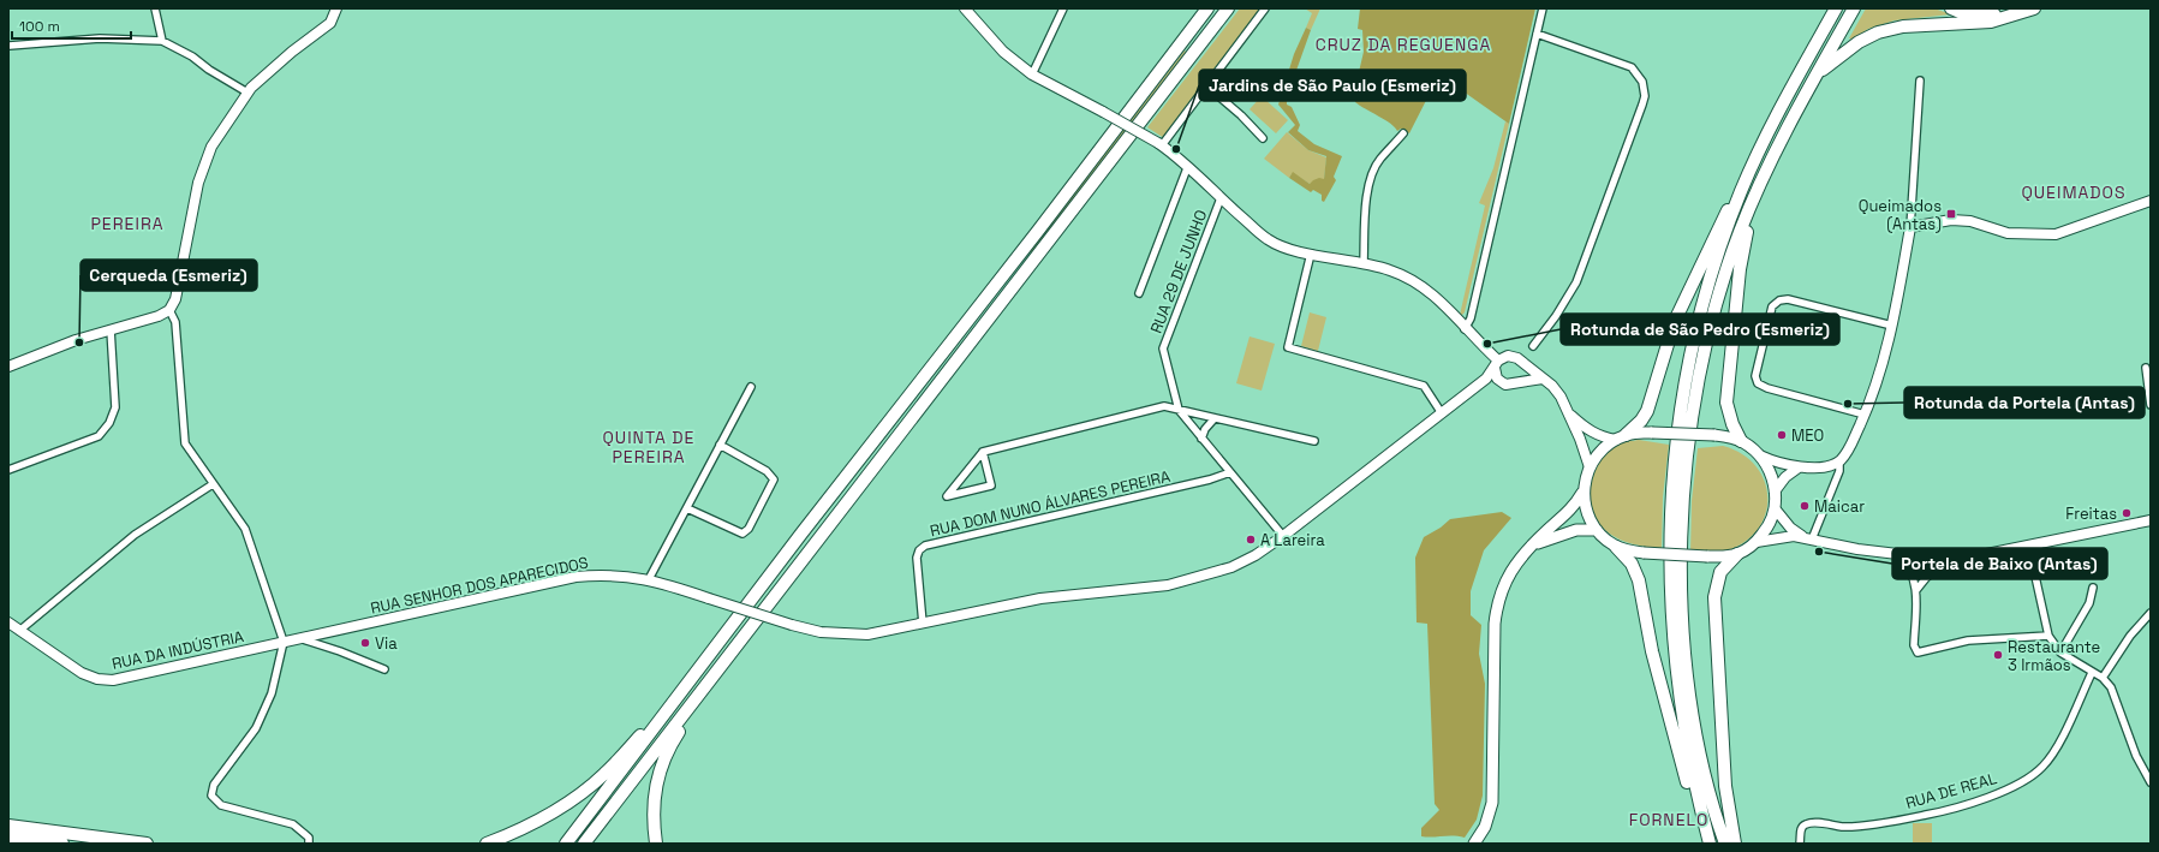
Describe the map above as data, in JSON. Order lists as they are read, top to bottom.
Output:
{
  "streets": {
    "street": [
      "RUA 29 DE JUNHO",
      "RUA DOM NUNO ÁLVARES PEREIRA",
      "RUA SENHOR DOS APARECIDOS",
      "RUA DA INDÚSTRIA",
      "RUA DE REAL"
    ]
  },
  "crossings": [
    ["RUA DOM NUNO ÁLVARES PEREIRA", "RUA SENHOR DOS APARECIDOS"],
    ["RUA SENHOR DOS APARECIDOS", "RUA DA INDÚSTRIA"]
  ],
  "districts": [
    "CRUZ DA REGUENGA",
    "QUEIMADOS",
    "PEREIRA",
    "QUINTA DE PEREIRA",
    "FORNELO"
  ],
  "places": {
    "other": [
      "Jardins de São Paulo (Esmeriz)",
      "Cerqueda (Esmeriz)",
      "Rotunda de São Pedro (Esmeriz)",
      "Rotunda da Portela (Antas)",
      "MEO",
      "Maicar",
      "Freitas",
      "A Lareira",
      "Portela de Baixo (Antas)",
      "Via",
      "Restaurante 3 Irmãos"
    ],
    "transit": ["Queimados (Antas)"]
  },
  "scale_bar": "100 m"
}
